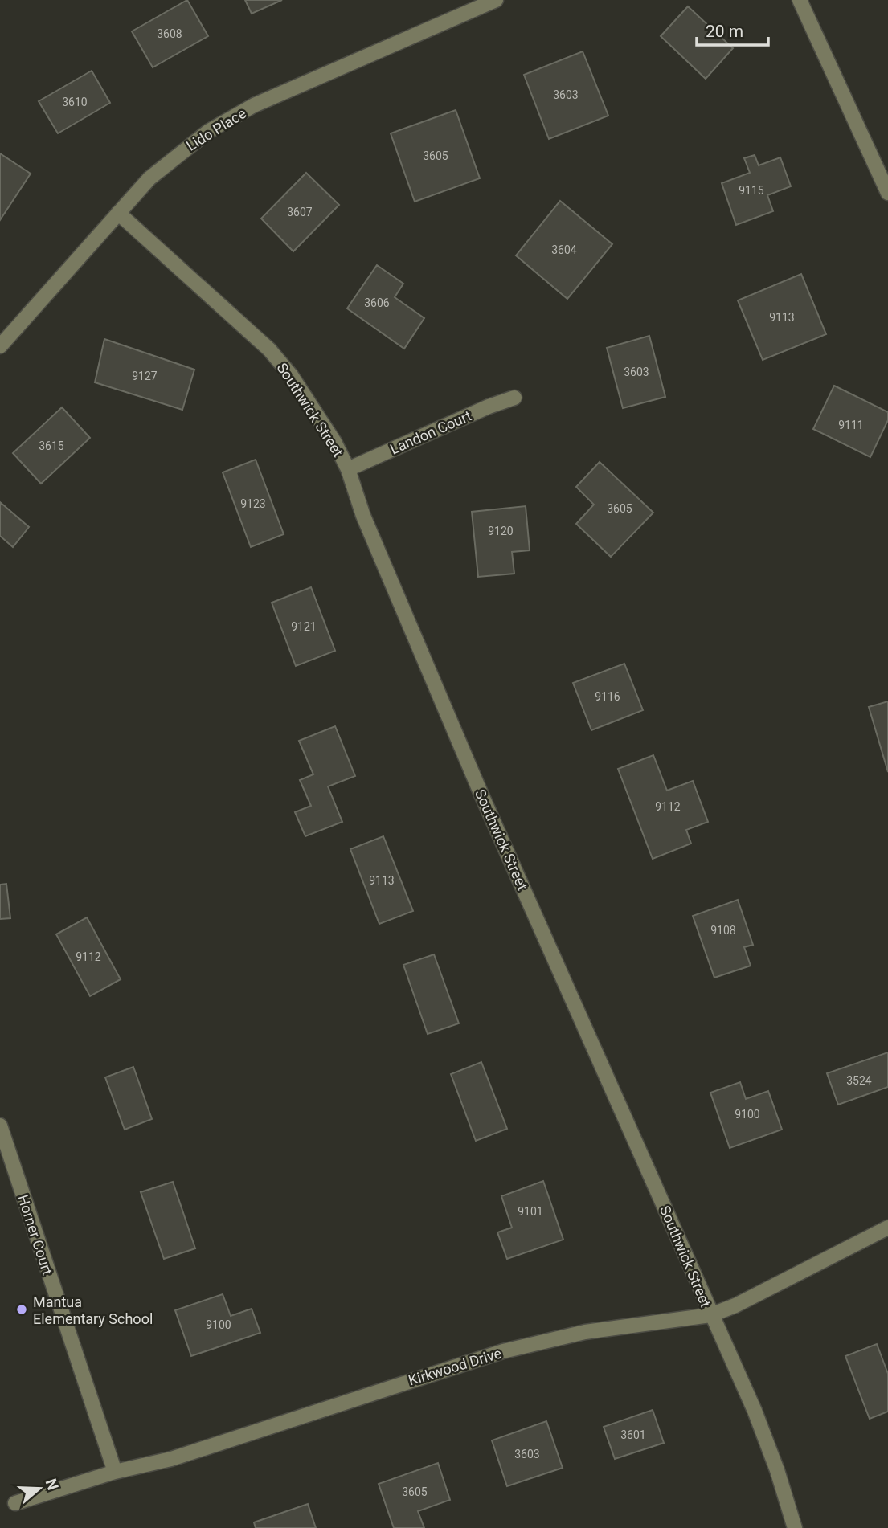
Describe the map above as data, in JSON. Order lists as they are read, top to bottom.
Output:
{
  "streets": {
    "street": [
      "Lido Place",
      "Southwick Street",
      "Landon Court",
      "Horner Court",
      "Kirkwood Drive"
    ]
  },
  "crossings": [
    ["Lido Place", "Southwick Street"],
    ["Southwick Street", "Landon Court"],
    ["Southwick Street", "Kirkwood Drive"],
    ["Horner Court", "Kirkwood Drive"]
  ],
  "places": ["Mantua Elementary School"],
  "house_numbers": [
    "3608",
    "3603",
    "3610",
    "3605",
    "9115",
    "3607",
    "3604",
    "3606",
    "9113",
    "3603",
    "9127",
    "9111",
    "3615",
    "9123",
    "3605",
    "9120",
    "9121",
    "9116",
    "9112",
    "9113",
    "9108",
    "9112",
    "3524",
    "9100",
    "9101",
    "9100",
    "3601",
    "3603",
    "3605"
  ],
  "scale_bar": "20 m",
  "north": "right"
}
